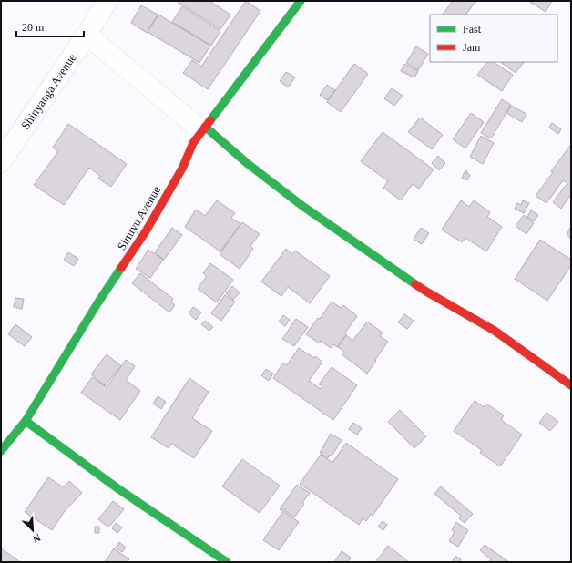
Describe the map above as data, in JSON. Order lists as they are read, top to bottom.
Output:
{
  "streets": {
    "street": ["Shinyanga Avenue", "Simiyu Avenue"]
  },
  "legend": ["Fast", "Jam"],
  "scale_bar": "20 m",
  "north": "bottom right"
}
